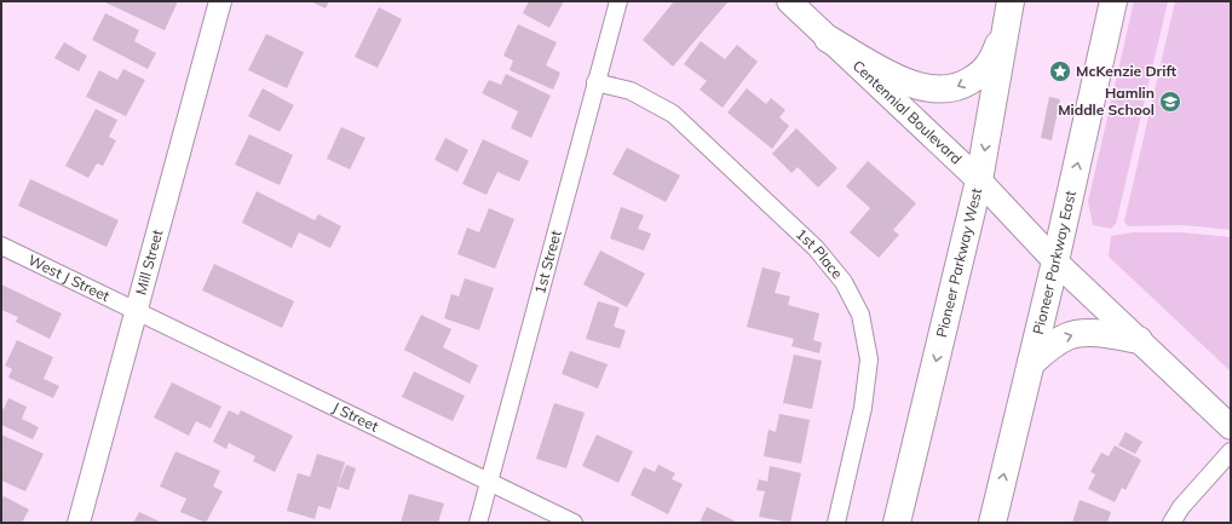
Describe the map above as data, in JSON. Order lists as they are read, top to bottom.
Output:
{
  "streets": {
    "main road": ["Centennial Boulevard", "Pioneer Parkway East", "Pioneer Parkway West"],
    "street": [
      "1st Place",
      "Mill Street",
      "1st Street",
      "West J Street",
      "J Street"
    ]
  },
  "crossings": [
    ["Centennial Boulevard", "Pioneer Parkway East"],
    ["Centennial Boulevard", "Pioneer Parkway West"],
    ["1st Place", "1st Street"],
    ["Mill Street", "West J Street"],
    ["Mill Street", "J Street"],
    ["1st Street", "J Street"],
    ["West J Street", "J Street"]
  ],
  "one_way": ["Pioneer Parkway East", "Pioneer Parkway West"],
  "places": {
    "place": ["McKenzie Drift"],
    "school or university": ["Hamlin Middle School"]
  }
}
